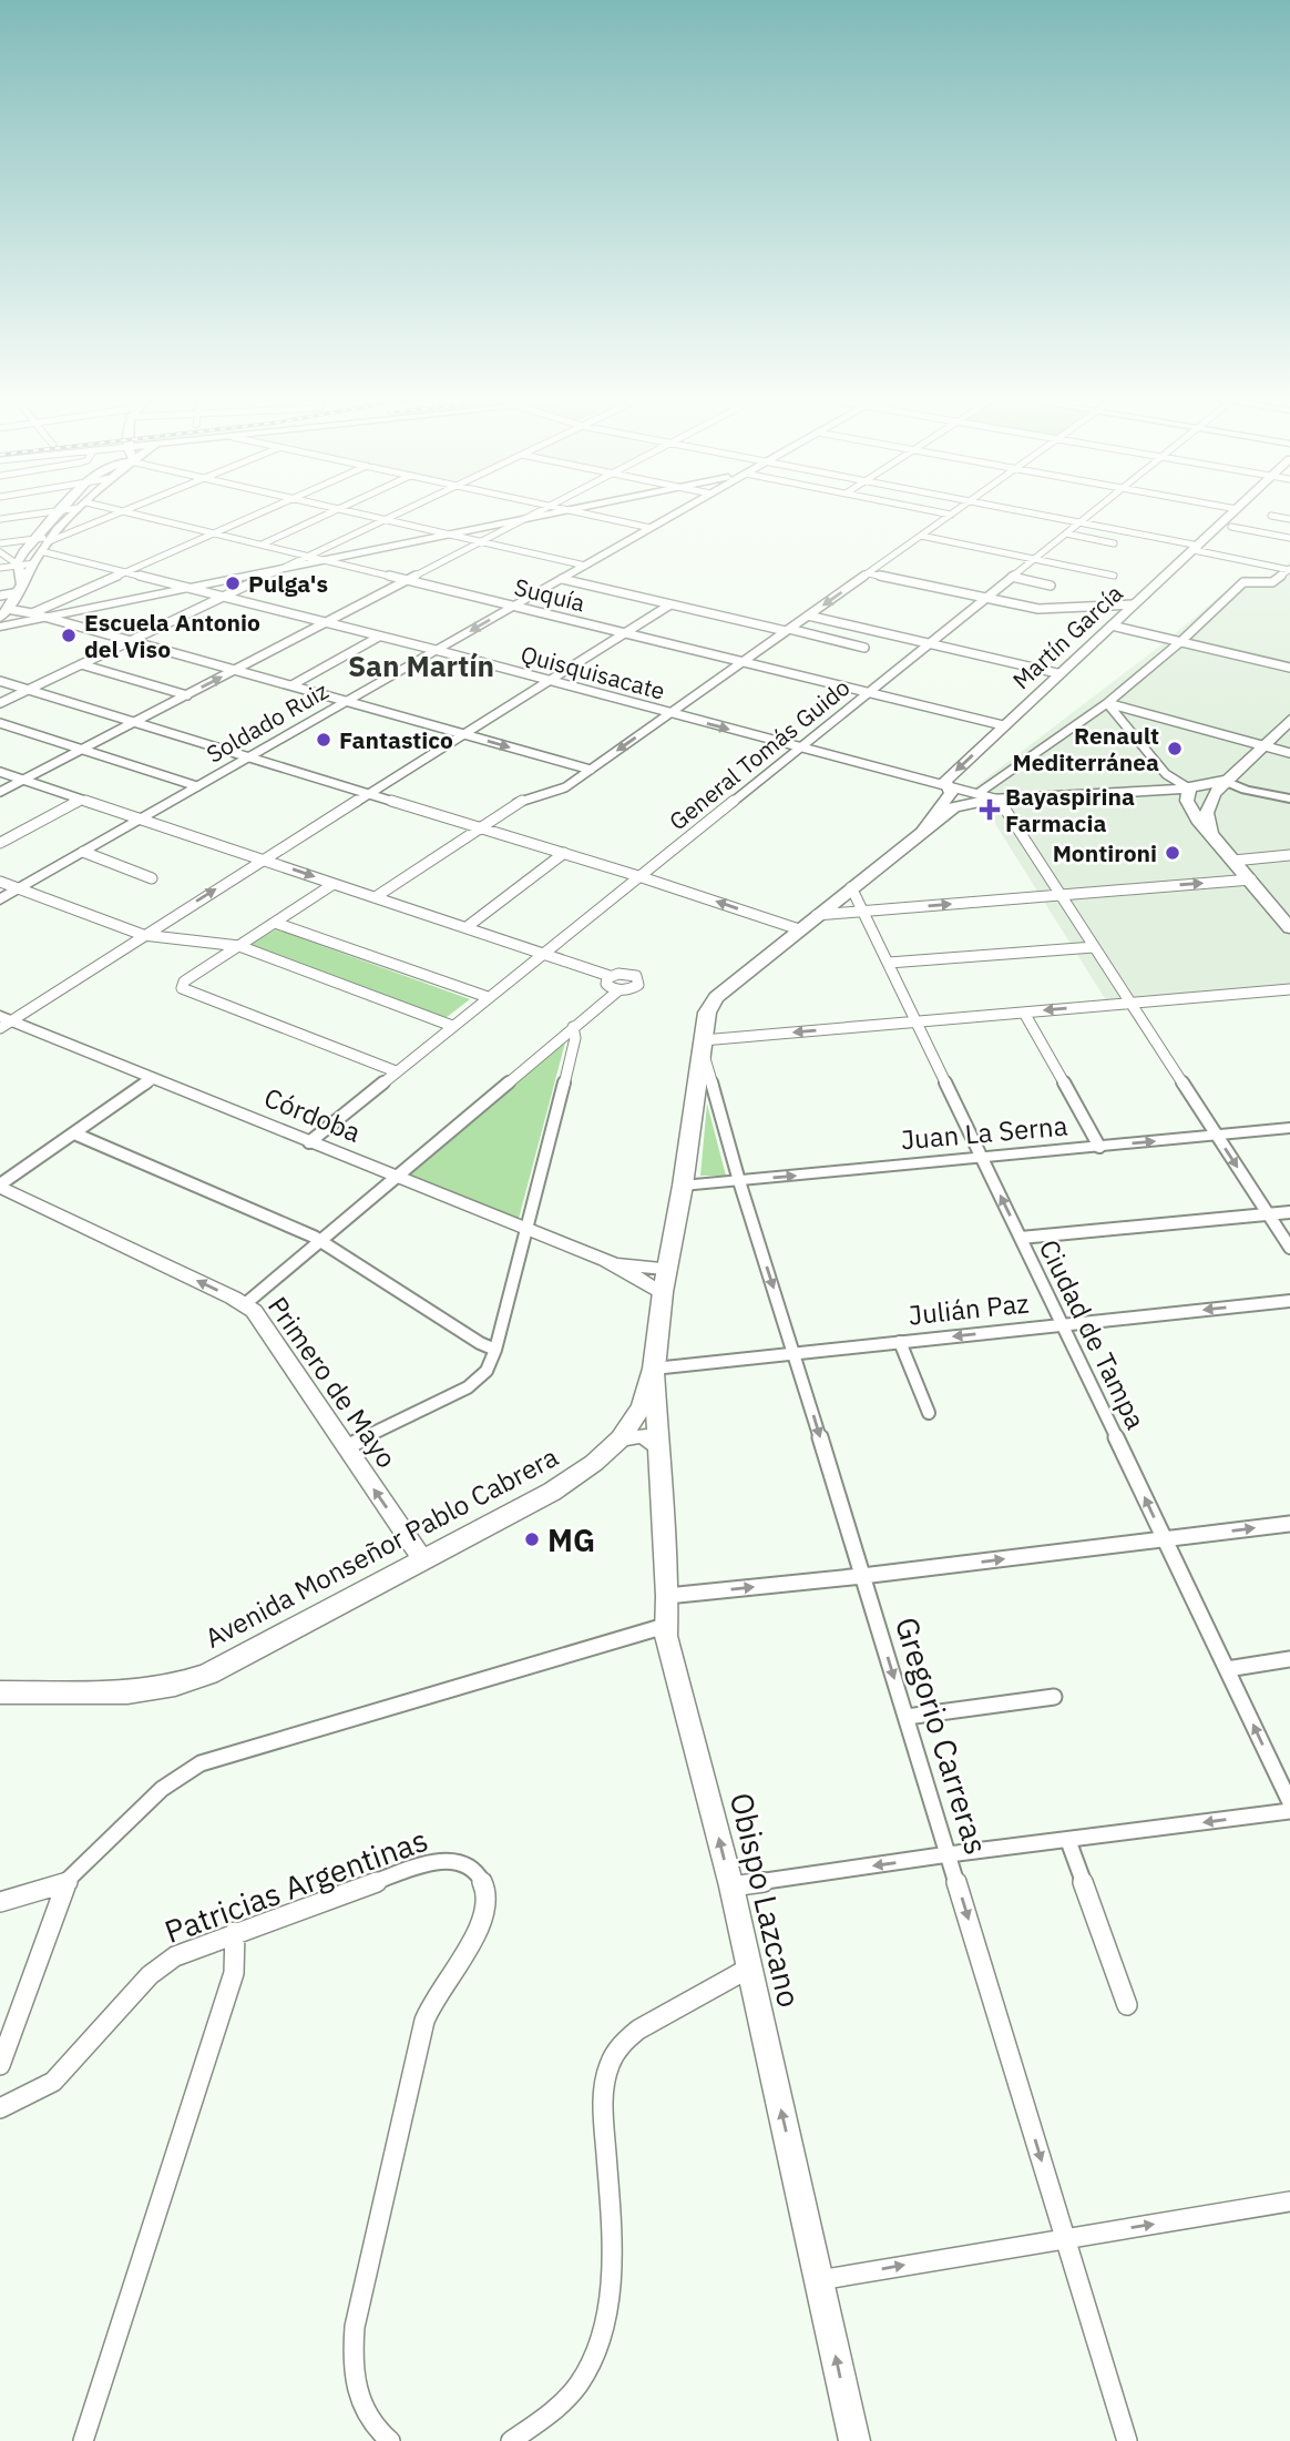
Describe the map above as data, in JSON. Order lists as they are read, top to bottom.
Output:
{
  "streets": {
    "main road": [
      "Martín García",
      "Soldado Ruiz",
      "Córdoba",
      "Primero de Mayo",
      "Avenida Monseñor Pablo Cabrera",
      "Obispo Lazcano"
    ],
    "street": [
      "Suquía",
      "Quisquisacate",
      "General Tomás Guido",
      "Juan La Serna",
      "Julián Paz",
      "Ciudad de Tampa",
      "Gregorio Carreras",
      "Patricias Argentinas"
    ]
  },
  "crossings": [
    ["Suquía", "Martín García"],
    ["Suquía", "Soldado Ruiz"],
    ["Suquía", "General Tomás Guido"],
    ["Martín García", "Quisquisacate"],
    ["Quisquisacate", "Soldado Ruiz"],
    ["Quisquisacate", "General Tomás Guido"],
    ["Quisquisacate", "Avenida Monseñor Pablo Cabrera"],
    ["General Tomás Guido", "Córdoba"],
    ["Córdoba", "Avenida Monseñor Pablo Cabrera"],
    ["Juan La Serna", "Ciudad de Tampa"],
    ["Juan La Serna", "Avenida Monseñor Pablo Cabrera"],
    ["Juan La Serna", "Gregorio Carreras"],
    ["Julián Paz", "Ciudad de Tampa"],
    ["Julián Paz", "Avenida Monseñor Pablo Cabrera"],
    ["Julián Paz", "Gregorio Carreras"],
    ["Julián Paz", "Obispo Lazcano"],
    ["Ciudad de Tampa", "Avenida Monseñor Pablo Cabrera"],
    ["Primero de Mayo", "Avenida Monseñor Pablo Cabrera"],
    ["Avenida Monseñor Pablo Cabrera", "Gregorio Carreras"],
    ["Avenida Monseñor Pablo Cabrera", "Obispo Lazcano"]
  ],
  "one_way": [
    "Ciudad de Tampa",
    "Primero de Mayo",
    "Gregorio Carreras",
    "Obispo Lazcano"
  ],
  "districts": ["San Martín"],
  "places": {
    "other": [
      "Pulga's",
      "Escuela Antonio del Viso",
      "Fantastico",
      "Renault Mediterránea",
      "Montironi",
      "MG"
    ],
    "health": ["Bayaspirina Farmacia"]
  }
}
